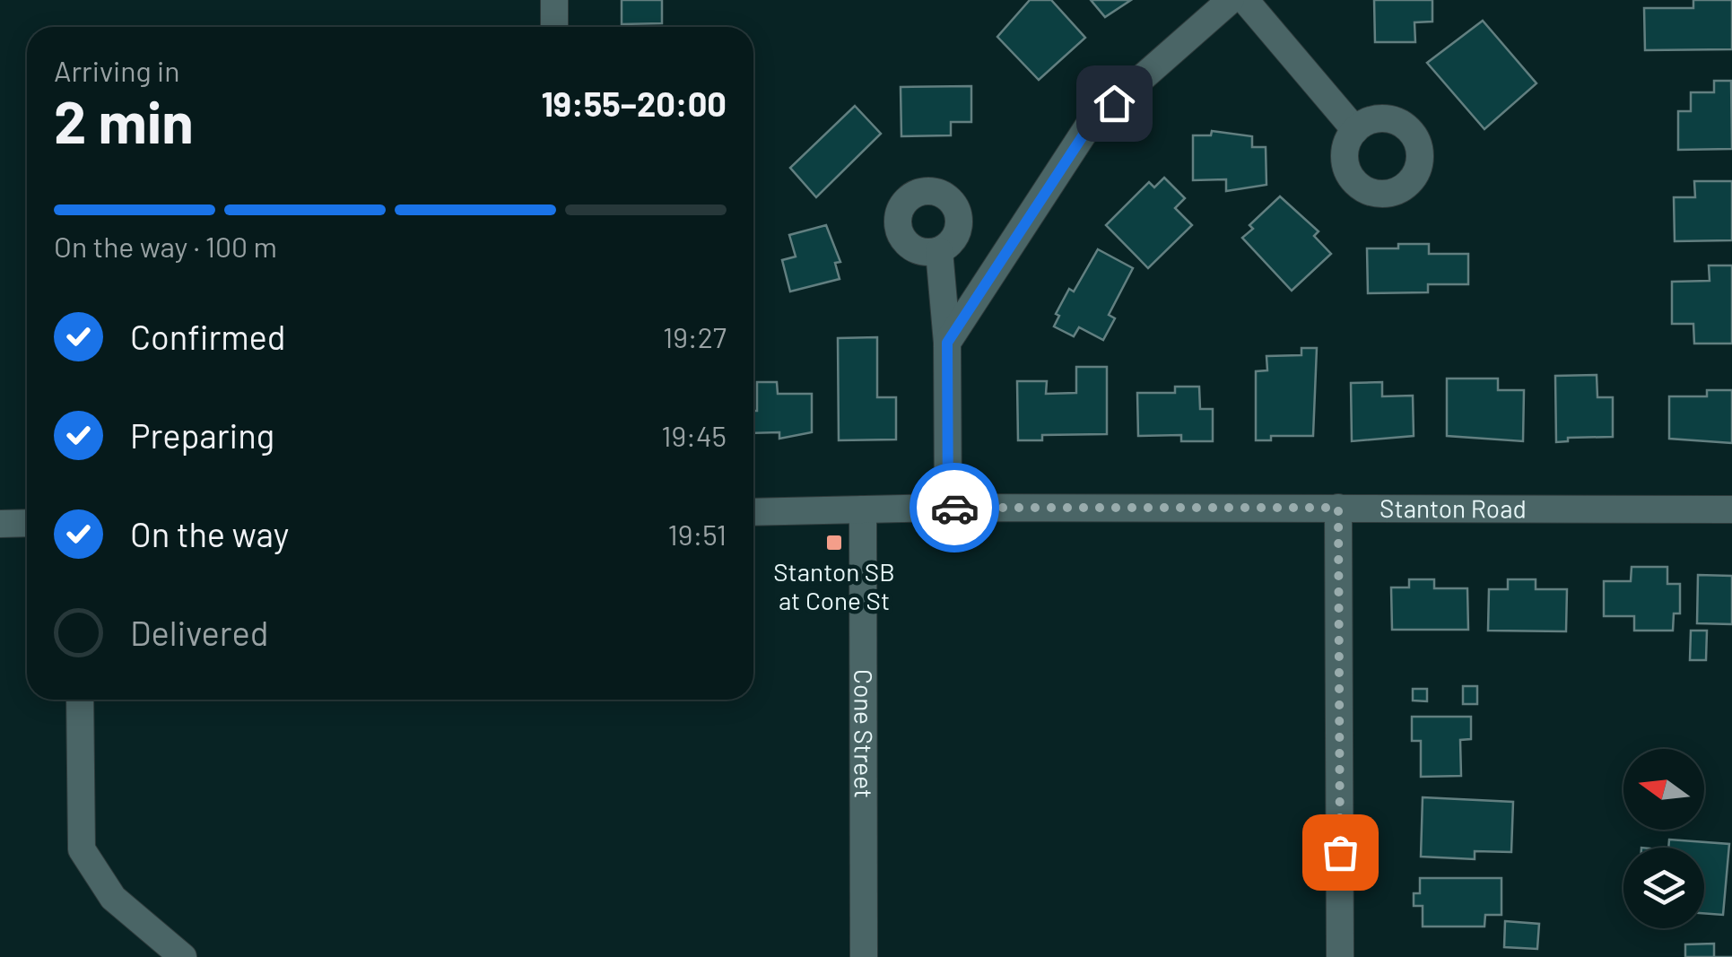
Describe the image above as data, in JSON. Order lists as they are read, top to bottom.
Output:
{
  "streets": {
    "street": ["Stanton Road", "Cone Street"]
  },
  "crossings": [
    ["Stanton Road", "Cone Street"]
  ],
  "places": {
    "transit": ["Stanton SB at Cone St"]
  },
  "north": "left",
  "page": {
    "heading": ["2 min", "Arriving in", "19:55–20:00"],
    "bar": "On the way · 100 m",
    "list": [
      ["Confirmed", "19:27"],
      ["Preparing", "19:45"],
      ["On the way", "19:51"],
      "Delivered"
    ]
  }
}
